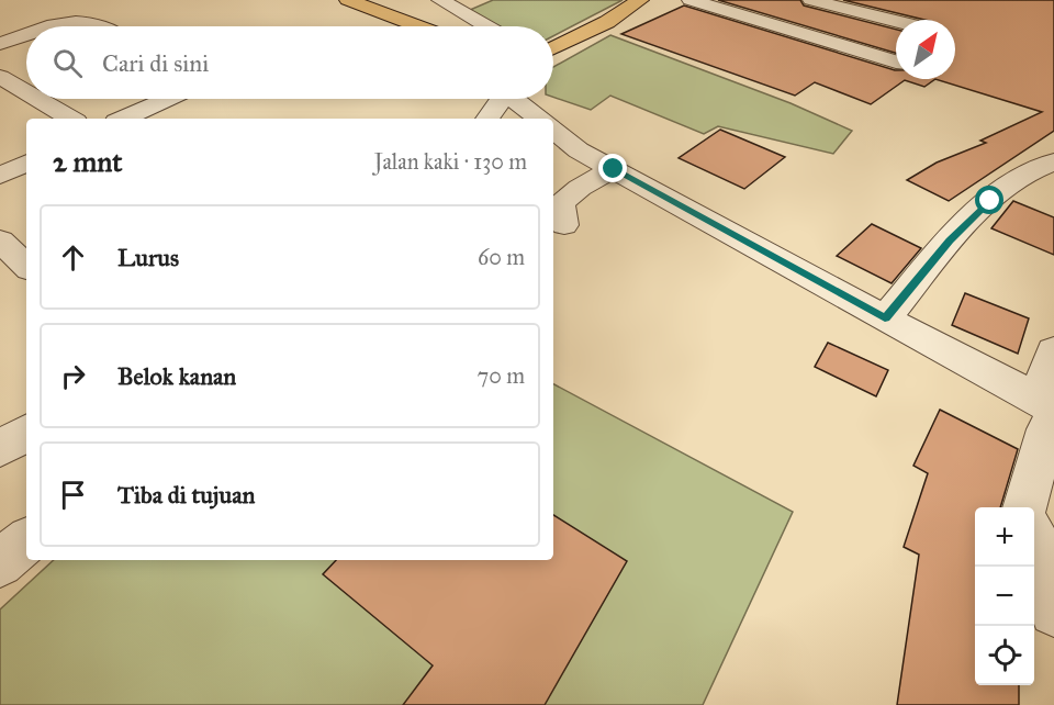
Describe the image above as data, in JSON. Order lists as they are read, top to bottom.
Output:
{
  "north": "top right",
  "page": {
    "search": "Cari di sini",
    "heading": ["2 mnt", "Jalan kaki · 130 m"],
    "list": [
      ["Lurus", "60 m"],
      ["Belok kanan", "70 m"],
      "Tiba di tujuan"
    ],
    "map_buttons": ["+", "−"]
  }
}
